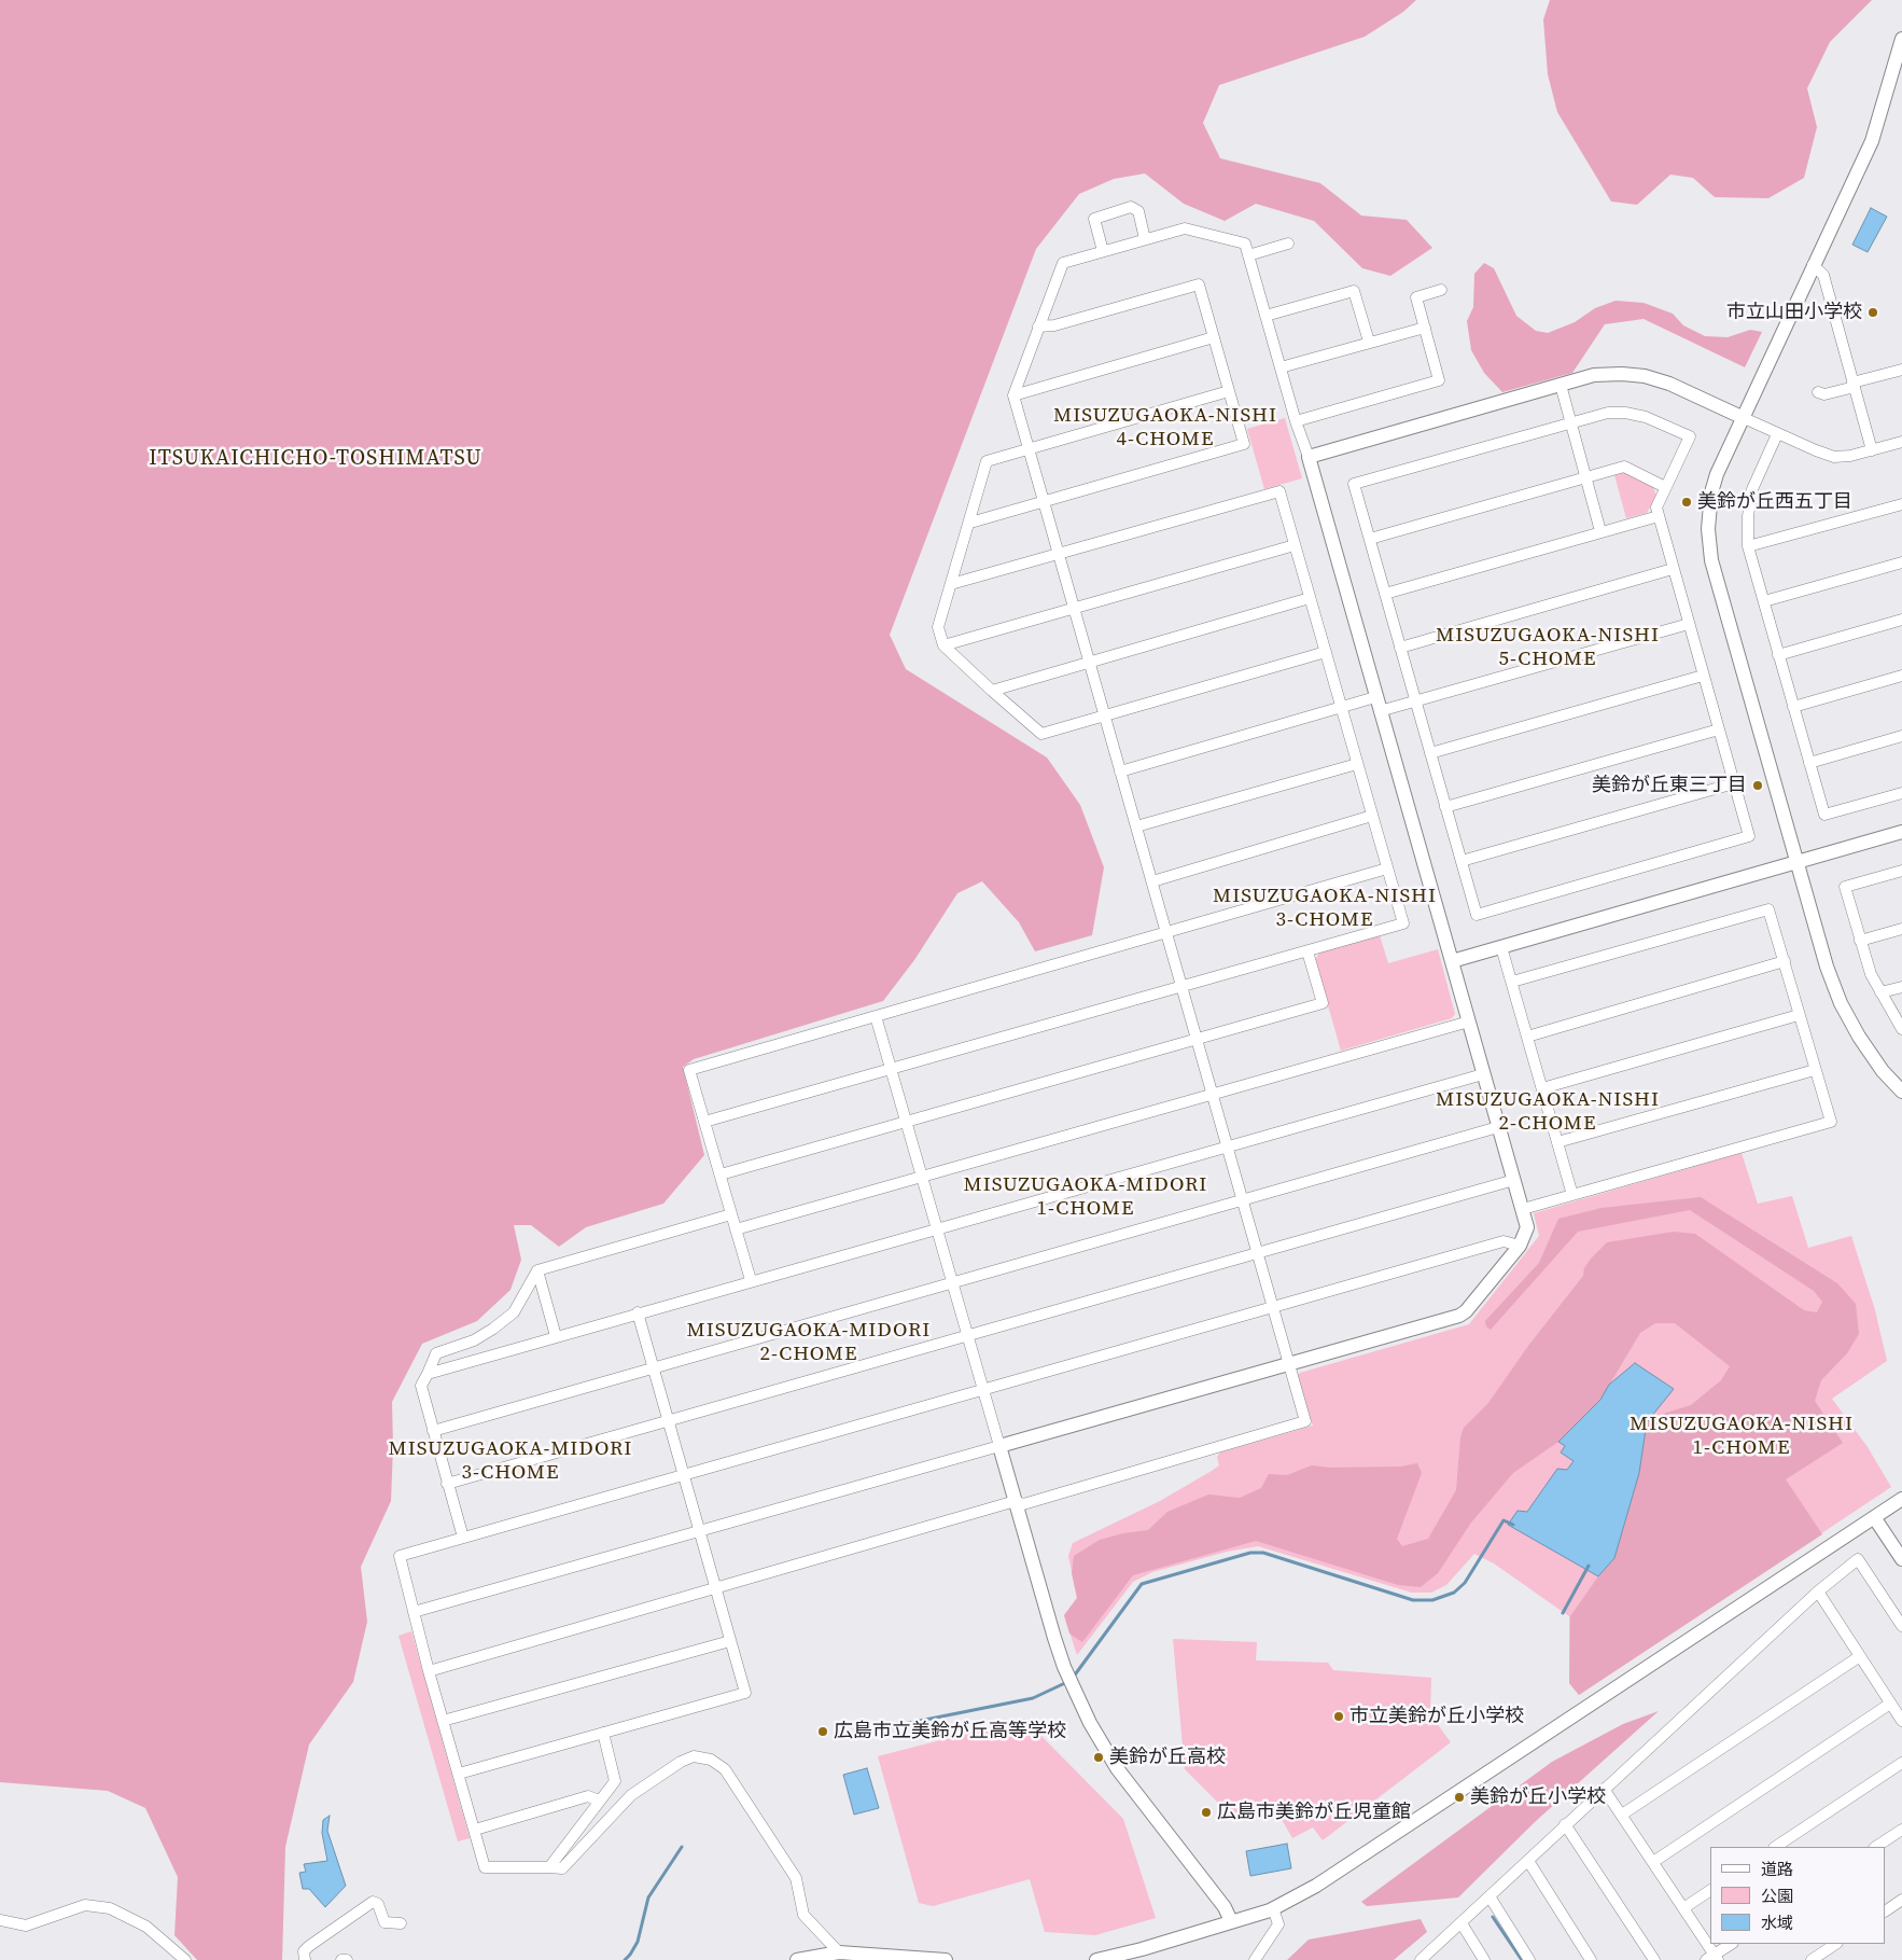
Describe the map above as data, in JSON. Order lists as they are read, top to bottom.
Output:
{
  "districts": [
    "MISUZUGAOKA-NISHI 4-CHOME",
    "ITSUKAICHICHO-TOSHIMATSU",
    "MISUZUGAOKA-NISHI 5-CHOME",
    "MISUZUGAOKA-NISHI 3-CHOME",
    "MISUZUGAOKA-NISHI 2-CHOME",
    "MISUZUGAOKA-MIDORI 1-CHOME",
    "MISUZUGAOKA-MIDORI 2-CHOME",
    "MISUZUGAOKA-NISHI 1-CHOME",
    "MISUZUGAOKA-MIDORI 3-CHOME"
  ],
  "places": [
    "市立山田小学校",
    "美鈴が丘西五丁目",
    "美鈴が丘東三丁目",
    "市立美鈴が丘小学校",
    "広島市立美鈴が丘高等学校",
    "美鈴が丘高校",
    "美鈴が丘小学校",
    "広島市美鈴が丘児童館"
  ],
  "legend": ["道路", "公園", "水域"]
}
